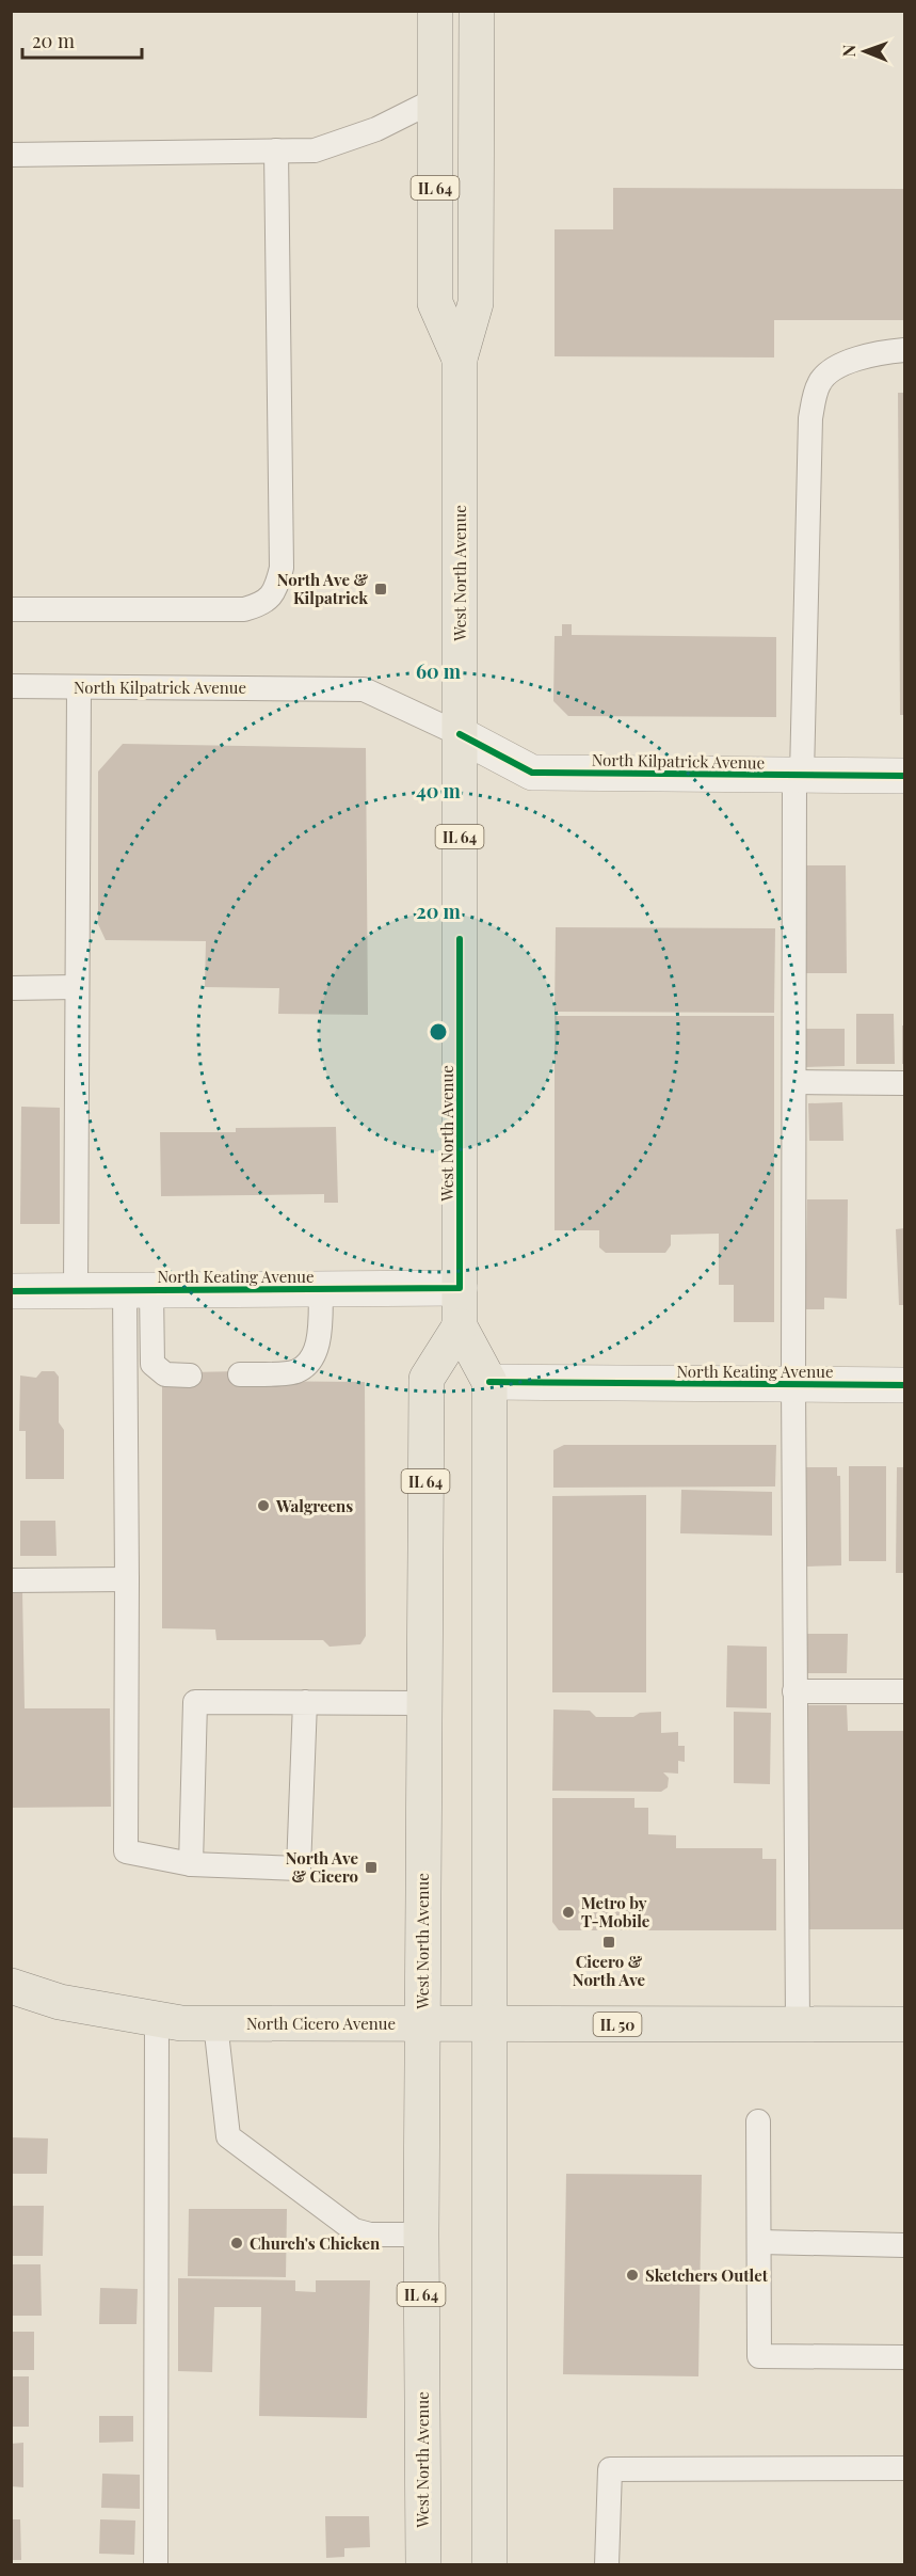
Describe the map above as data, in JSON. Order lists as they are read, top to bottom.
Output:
{
  "streets": {
    "main road": [
      "IL 64",
      "West North Avenue",
      "North Cicero Avenue",
      "IL 50"
    ],
    "street": ["North Kilpatrick Avenue", "North Keating Avenue"]
  },
  "crossings": [
    ["West North Avenue", "North Kilpatrick Avenue"],
    ["West North Avenue", "North Keating Avenue"],
    ["West North Avenue", "North Cicero Avenue"]
  ],
  "places": {
    "transit": ["North Ave & Kilpatrick", "North Ave & Cicero", "Cicero & North Ave"],
    "other": [
      "Walgreens",
      "Metro by T-Mobile",
      "Church's Chicken",
      "Sketchers Outlet"
    ]
  },
  "scale_bar": "20 m",
  "north": "left",
  "rings": ["60 m", "40 m", "20 m"]
}
